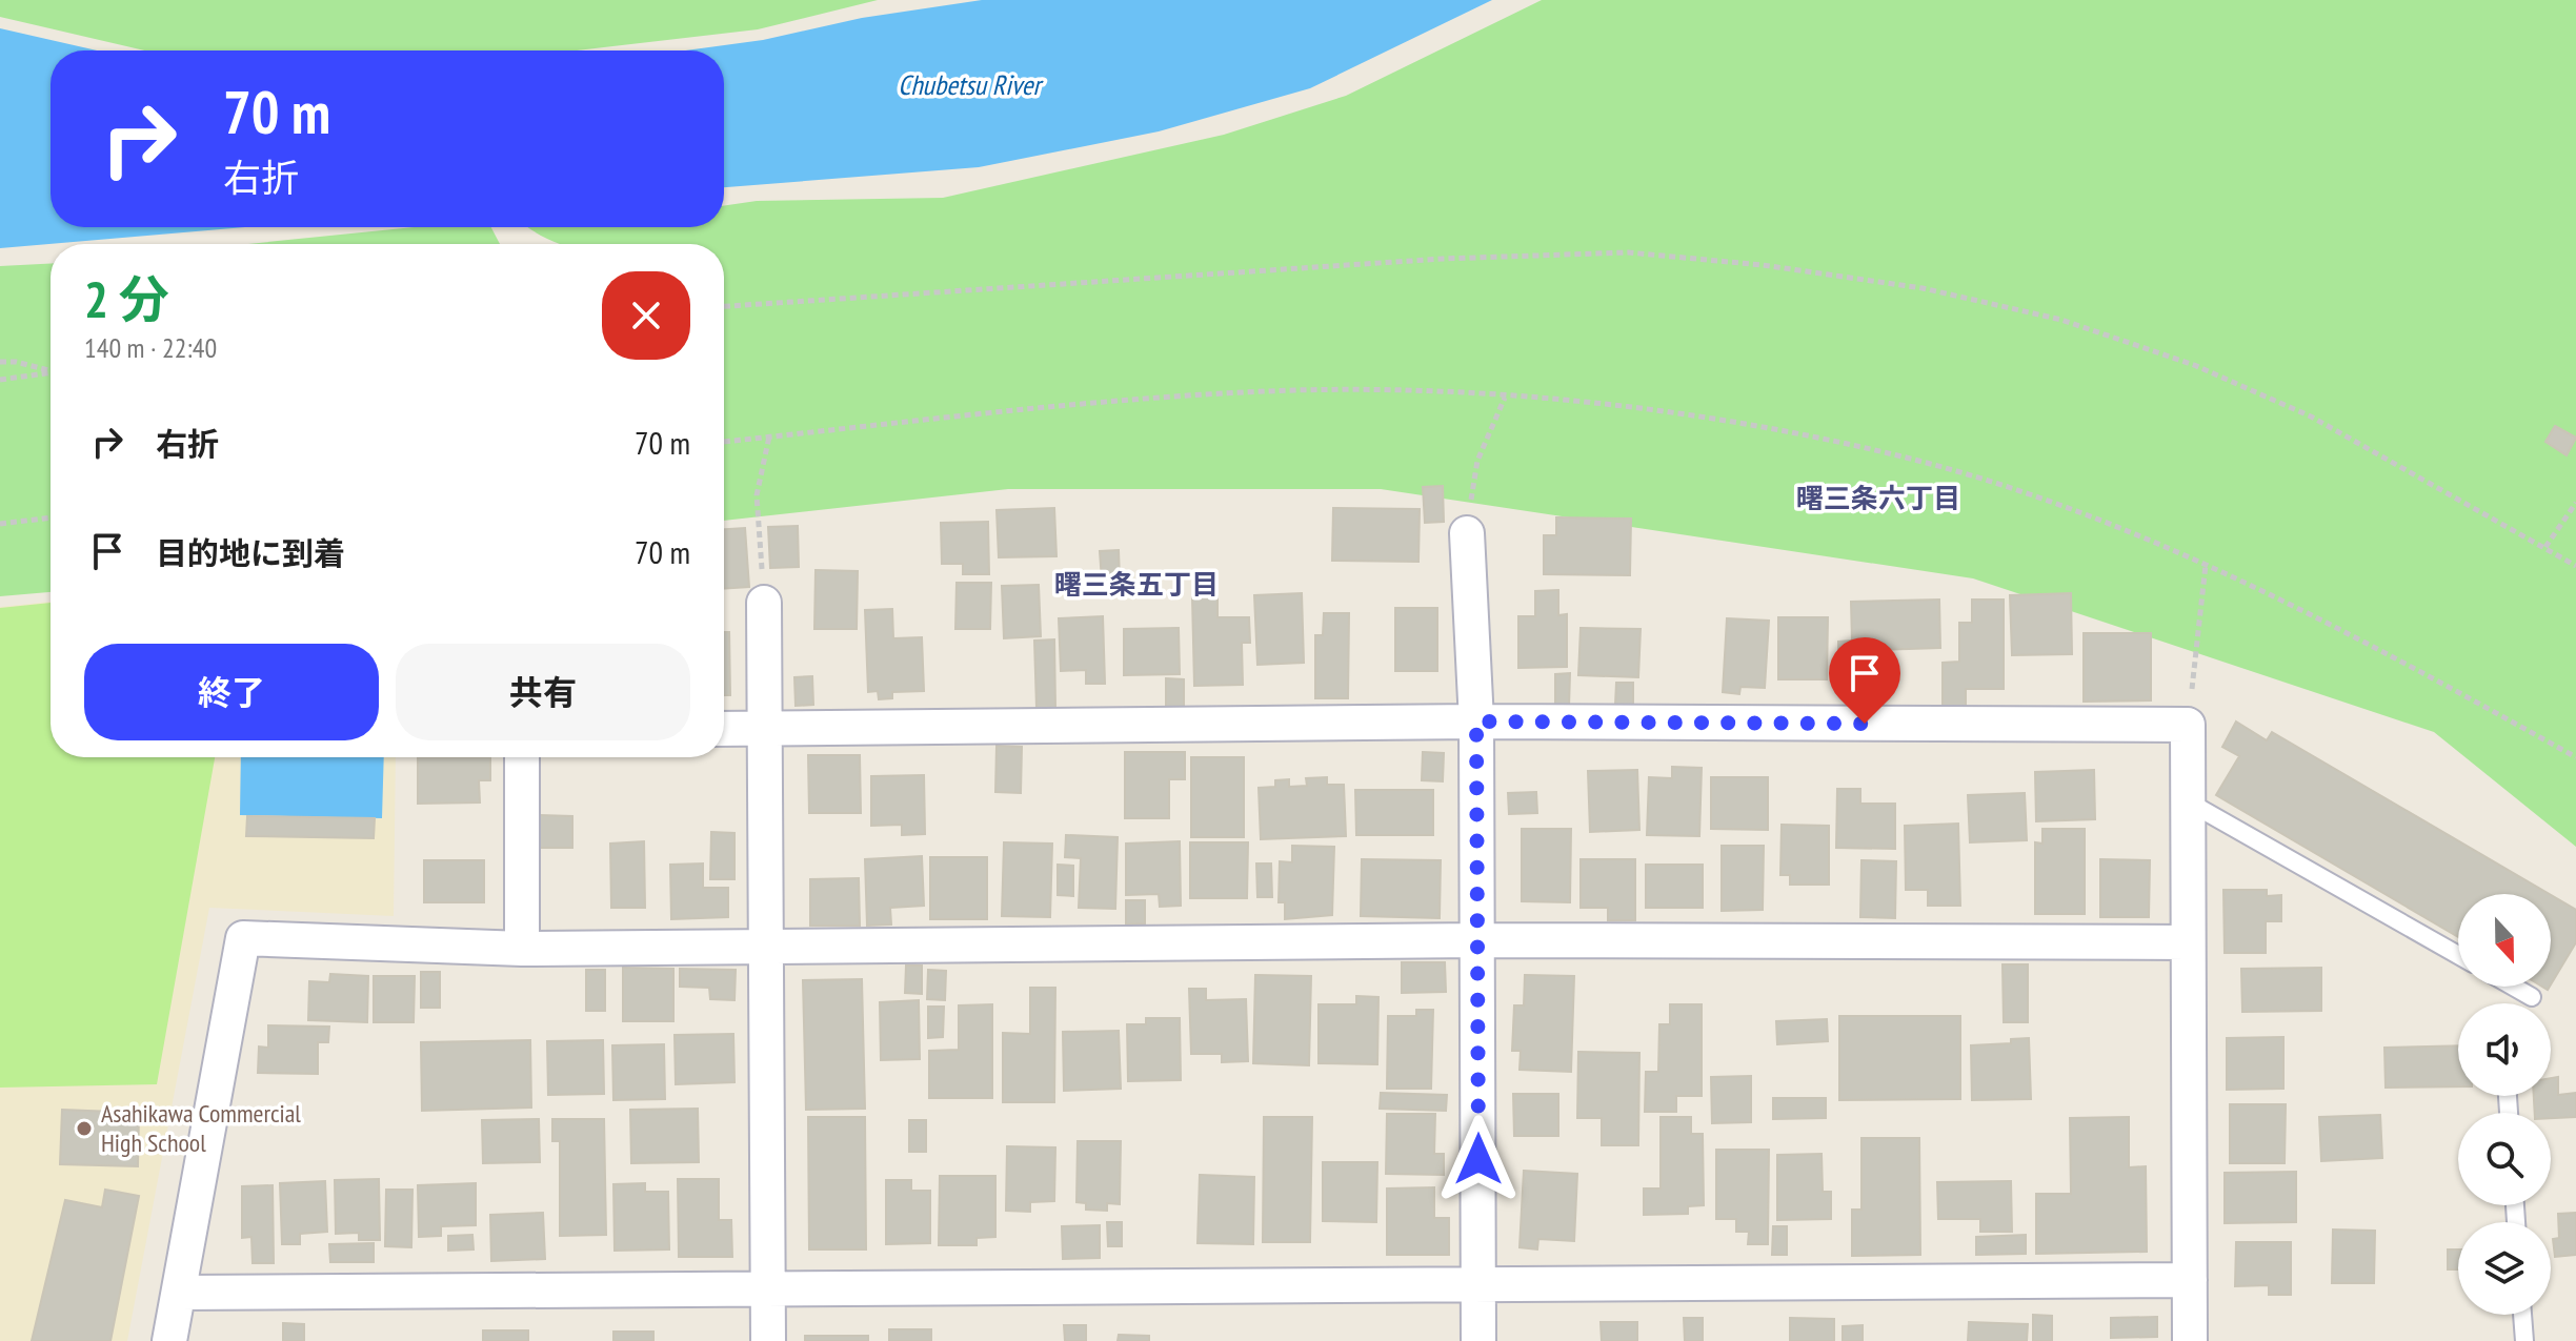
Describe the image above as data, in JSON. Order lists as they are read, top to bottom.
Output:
{
  "districts": ["曙三条六丁目", "曙三条五丁目"],
  "water": ["Chubetsu River"],
  "places": ["Asahikawa Commercial High School"],
  "north": "bottom",
  "page": {
    "turn": ["70 m", "右折"],
    "heading": ["2 分", "140 m · 22:40"],
    "list": [
      {
        "name": "右折",
        "value": "70 m"
      },
      {
        "name": "目的地に到着",
        "value": "70 m"
      }
    ],
    "buttons": ["終了", "共有"]
  }
}
